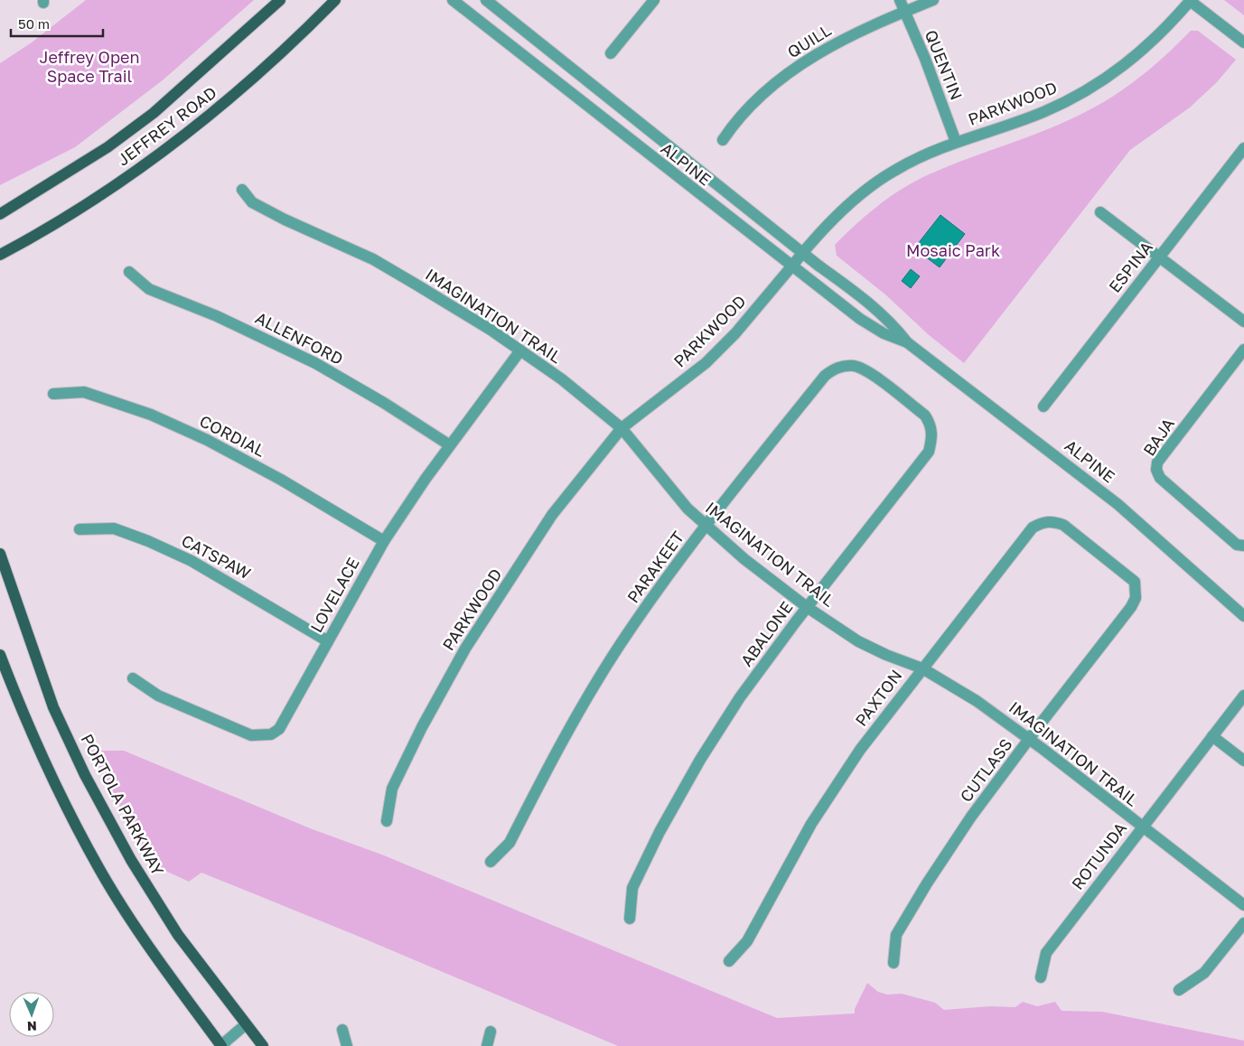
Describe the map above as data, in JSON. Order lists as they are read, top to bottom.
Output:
{
  "streets": {
    "main road": ["JEFFREY ROAD", "PORTOLA PARKWAY"],
    "street": [
      "QUILL",
      "QUENTIN",
      "PARKWOOD",
      "ALPINE",
      "ESPINA",
      "IMAGINATION TRAIL",
      "ALLENFORD",
      "CORDIAL",
      "BAJA",
      "CATSPAW",
      "PARAKEET",
      "LOVELACE",
      "ABALONE",
      "PAXTON",
      "CUTLASS",
      "ROTUNDA"
    ]
  },
  "crossings": [
    ["QUILL", "QUENTIN"],
    ["QUENTIN", "PARKWOOD"],
    ["PARKWOOD", "ALPINE"],
    ["PARKWOOD", "IMAGINATION TRAIL"],
    ["IMAGINATION TRAIL", "PARAKEET"],
    ["IMAGINATION TRAIL", "LOVELACE"],
    ["IMAGINATION TRAIL", "ABALONE"],
    ["IMAGINATION TRAIL", "PAXTON"],
    ["IMAGINATION TRAIL", "CUTLASS"],
    ["IMAGINATION TRAIL", "ROTUNDA"],
    ["ALLENFORD", "LOVELACE"],
    ["CORDIAL", "LOVELACE"],
    ["CATSPAW", "LOVELACE"],
    ["PARAKEET", "ABALONE"],
    ["PAXTON", "CUTLASS"]
  ],
  "parks": ["Jeffrey Open Space Trail", "Mosaic Park"],
  "scale_bar": "50 m",
  "north": "bottom"
}
